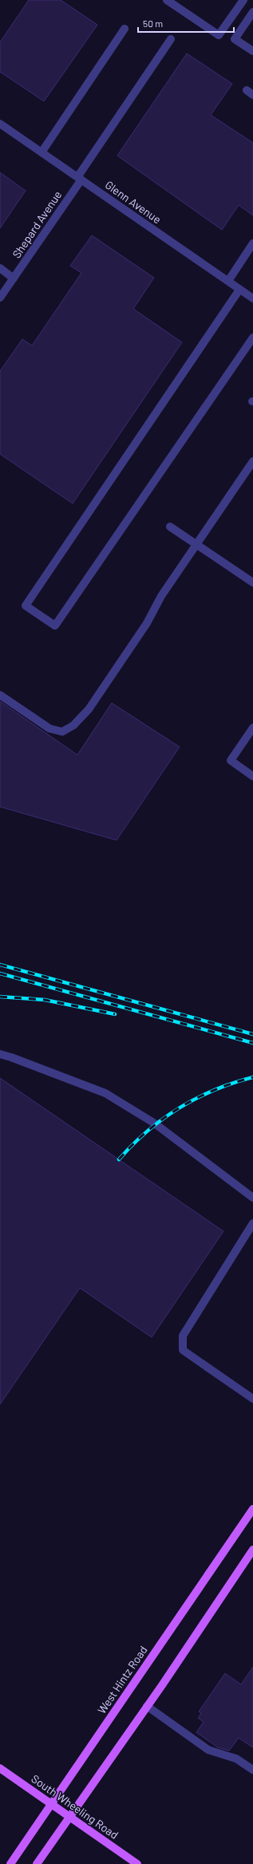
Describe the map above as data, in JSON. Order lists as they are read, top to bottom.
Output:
{
  "streets": {
    "main road": ["West Hintz Road", "South Wheeling Road"],
    "street": ["Glenn Avenue", "Shepard Avenue"]
  },
  "crossings": [
    ["Glenn Avenue", "Shepard Avenue"],
    ["West Hintz Road", "South Wheeling Road"]
  ],
  "scale_bar": "50 m"
}
